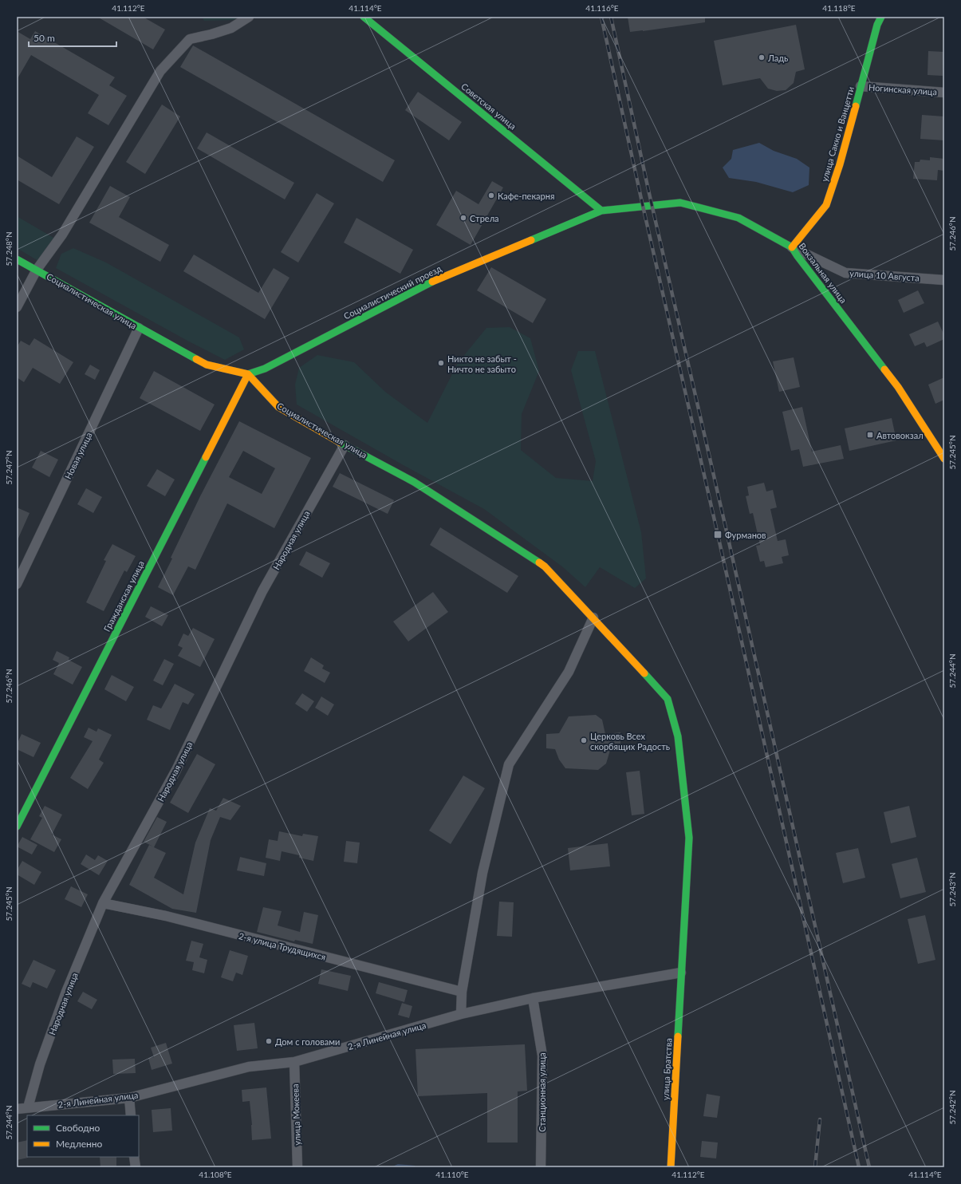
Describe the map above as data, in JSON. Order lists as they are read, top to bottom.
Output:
{
  "streets": {
    "main road": [
      "Советская улица",
      "улица Сакко и Ванцетти",
      "Вокзальная улица",
      "Социалистический проезд",
      "Социалистическая улица",
      "Гражданская улица",
      "улица Братства"
    ],
    "street": [
      "Ногинская улица",
      "улица 10 Августа",
      "Новая улица",
      "Народная улица",
      "2-я улица Трудящихся",
      "2-я Линейная улица",
      "Станционная улица",
      "улица Мокеева"
    ]
  },
  "crossings": [
    ["Ногинская улица", "улица Сакко и Ванцетти"],
    ["Советская улица", "Вокзальная улица"],
    ["Советская улица", "Социалистический проезд"],
    ["улица Сакко и Ванцетти", "Вокзальная улица"],
    ["улица Сакко и Ванцетти", "улица 10 Августа"],
    ["Вокзальная улица", "улица 10 Августа"],
    ["Вокзальная улица", "Социалистический проезд"],
    ["Социалистический проезд", "Социалистическая улица"],
    ["Социалистический проезд", "Гражданская улица"],
    ["Социалистическая улица", "Новая улица"],
    ["Социалистическая улица", "Народная улица"],
    ["Социалистическая улица", "Гражданская улица"],
    ["Социалистическая улица", "2-я Линейная улица"],
    ["Социалистическая улица", "улица Братства"],
    ["Народная улица", "2-я улица Трудящихся"],
    ["Народная улица", "2-я Линейная улица"],
    ["2-я Линейная улица", "улица Братства"],
    ["2-я Линейная улица", "Станционная улица"],
    ["2-я Линейная улица", "улица Мокеева"]
  ],
  "places": {
    "other": [
      "Ладь",
      "Кафе-пекарня",
      "Стрела",
      "Никто не забыт - Ничто не забыто",
      "Церковь Всех скорбящих Радость",
      "Дом с головами"
    ],
    "transit": ["Автовокзал", "Фурманов"]
  },
  "legend": ["Свободно", "Медленно"],
  "scale_bar": "50 m",
  "coordinates": [
    "41.112°E",
    "41.114°E",
    "41.116°E",
    "41.118°E",
    "57.246°N",
    "57.248°N",
    "57.245°N",
    "57.247°N",
    "57.244°N",
    "57.243°N",
    "57.242°N",
    "41.108°E",
    "41.110°E"
  ]
}
